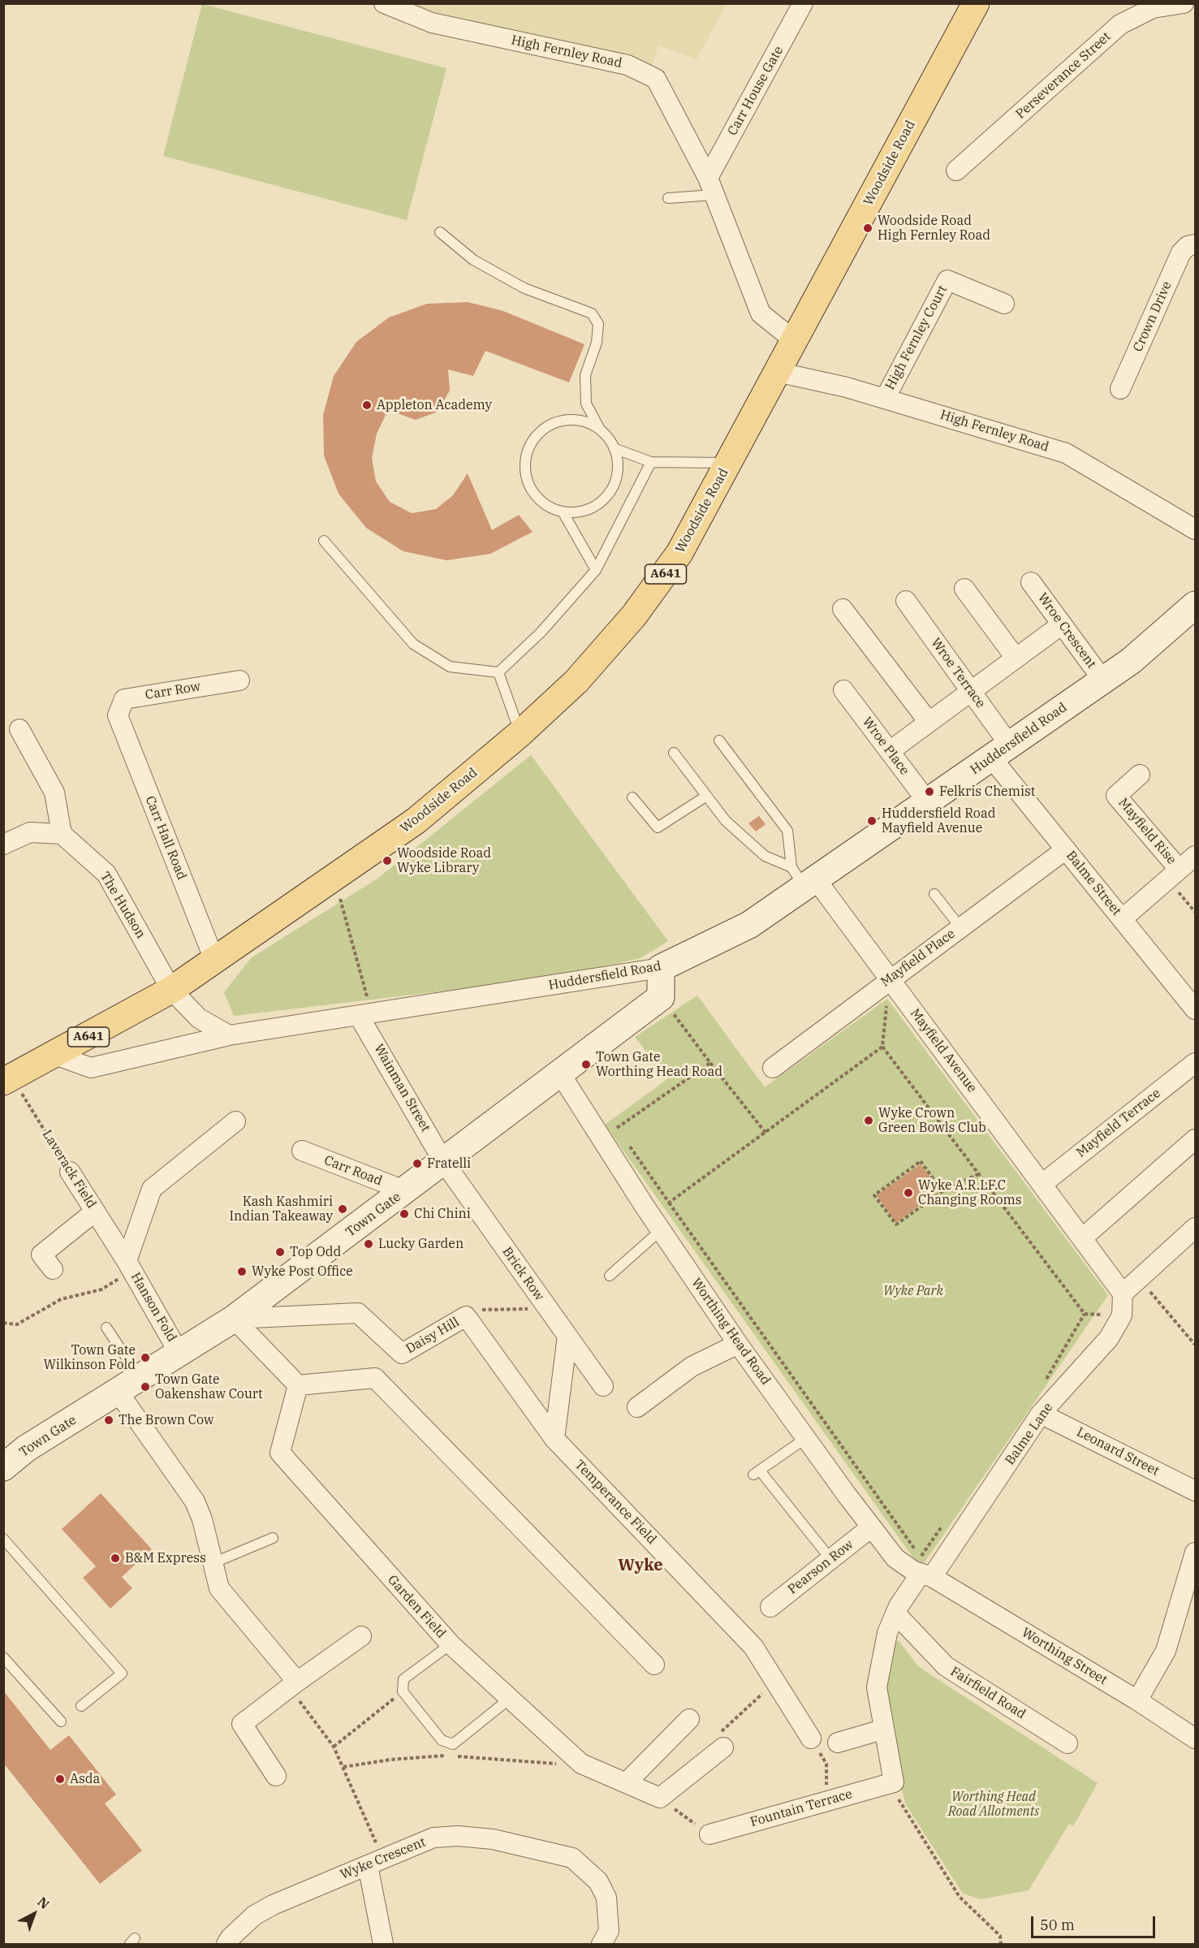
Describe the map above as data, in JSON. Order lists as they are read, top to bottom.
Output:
{
  "streets": {
    "main road": [
      "Woodside Road",
      "A641",
      "Huddersfield Road",
      "Town Gate"
    ],
    "street": [
      "High Fernley Road",
      "Perseverance Street",
      "Carr House Gate",
      "Crown Drive",
      "High Fernley Court",
      "Wroe Crescent",
      "Wroe Terrace",
      "Carr Row",
      "Wroe Place",
      "Mayfield Rise",
      "Carr Hall Road",
      "Balme Street",
      "The Hudson",
      "Mayfield Place",
      "Mayfield Avenue",
      "Wainman Street",
      "Mayfield Terrace",
      "Laverack Field",
      "Carr Road",
      "Brick Row",
      "Hanson Fold",
      "Worthing Head Road",
      "Daisy Hill",
      "Balme Lane",
      "Leonard Street",
      "Temperance Field",
      "Pearson Row",
      "Garden Field",
      "Worthing Street",
      "Fairfield Road",
      "Fountain Terrace",
      "Wyke Crescent"
    ]
  },
  "crossings": [
    ["High Fernley Road", "Carr House Gate"],
    ["High Fernley Road", "Woodside Road"],
    ["High Fernley Road", "High Fernley Court"],
    ["Woodside Road", "A641"],
    ["Woodside Road", "Carr Hall Road"],
    ["Woodside Road", "The Hudson"],
    ["A641", "Huddersfield Road"],
    ["A641", "The Hudson"],
    ["A641", "Laverack Field"],
    ["Wroe Crescent", "Huddersfield Road"],
    ["Wroe Terrace", "Huddersfield Road"],
    ["Wroe Terrace", "Balme Street"],
    ["Carr Row", "Carr Hall Road"],
    ["Huddersfield Road", "Wroe Place"],
    ["Huddersfield Road", "Balme Street"],
    ["Huddersfield Road", "Mayfield Avenue"],
    ["Huddersfield Road", "Wainman Street"],
    ["Mayfield Rise", "Balme Street"],
    ["Balme Street", "Mayfield Place"],
    ["Mayfield Place", "Mayfield Avenue"],
    ["Mayfield Avenue", "Mayfield Terrace"],
    ["Mayfield Avenue", "Balme Lane"],
    ["Wainman Street", "Town Gate"],
    ["Wainman Street", "Brick Row"],
    ["Laverack Field", "Hanson Fold"],
    ["Carr Road", "Town Gate"],
    ["Town Gate", "Brick Row"],
    ["Town Gate", "Hanson Fold"],
    ["Town Gate", "Worthing Head Road"],
    ["Town Gate", "Daisy Hill"],
    ["Worthing Head Road", "Balme Lane"],
    ["Worthing Head Road", "Pearson Row"],
    ["Worthing Head Road", "Worthing Street"],
    ["Daisy Hill", "Temperance Field"],
    ["Balme Lane", "Leonard Street"],
    ["Balme Lane", "Worthing Street"]
  ],
  "districts": ["Wyke"],
  "parks": ["Wyke Park", "Worthing Head Road Allotments"],
  "places": [
    "Woodside Road High Fernley Road",
    "Appleton Academy",
    "Felkris Chemist",
    "Huddersfield Road Mayfield Avenue",
    "Woodside Road Wyke Library",
    "Town Gate Worthing Head Road",
    "Wyke Crown Green Bowls Club",
    "Fratelli",
    "Wyke A.R.LF.C Changing Rooms",
    "Kash Kashmiri Indian Takeaway",
    "Chi Chini",
    "Lucky Garden",
    "Top Odd",
    "Wyke Post Office",
    "Town Gate Wilkinson Fold",
    "Town Gate Oakenshaw Court",
    "The Brown Cow",
    "B&M Express",
    "Asda"
  ],
  "scale_bar": "50 m",
  "north": "top right"
}
